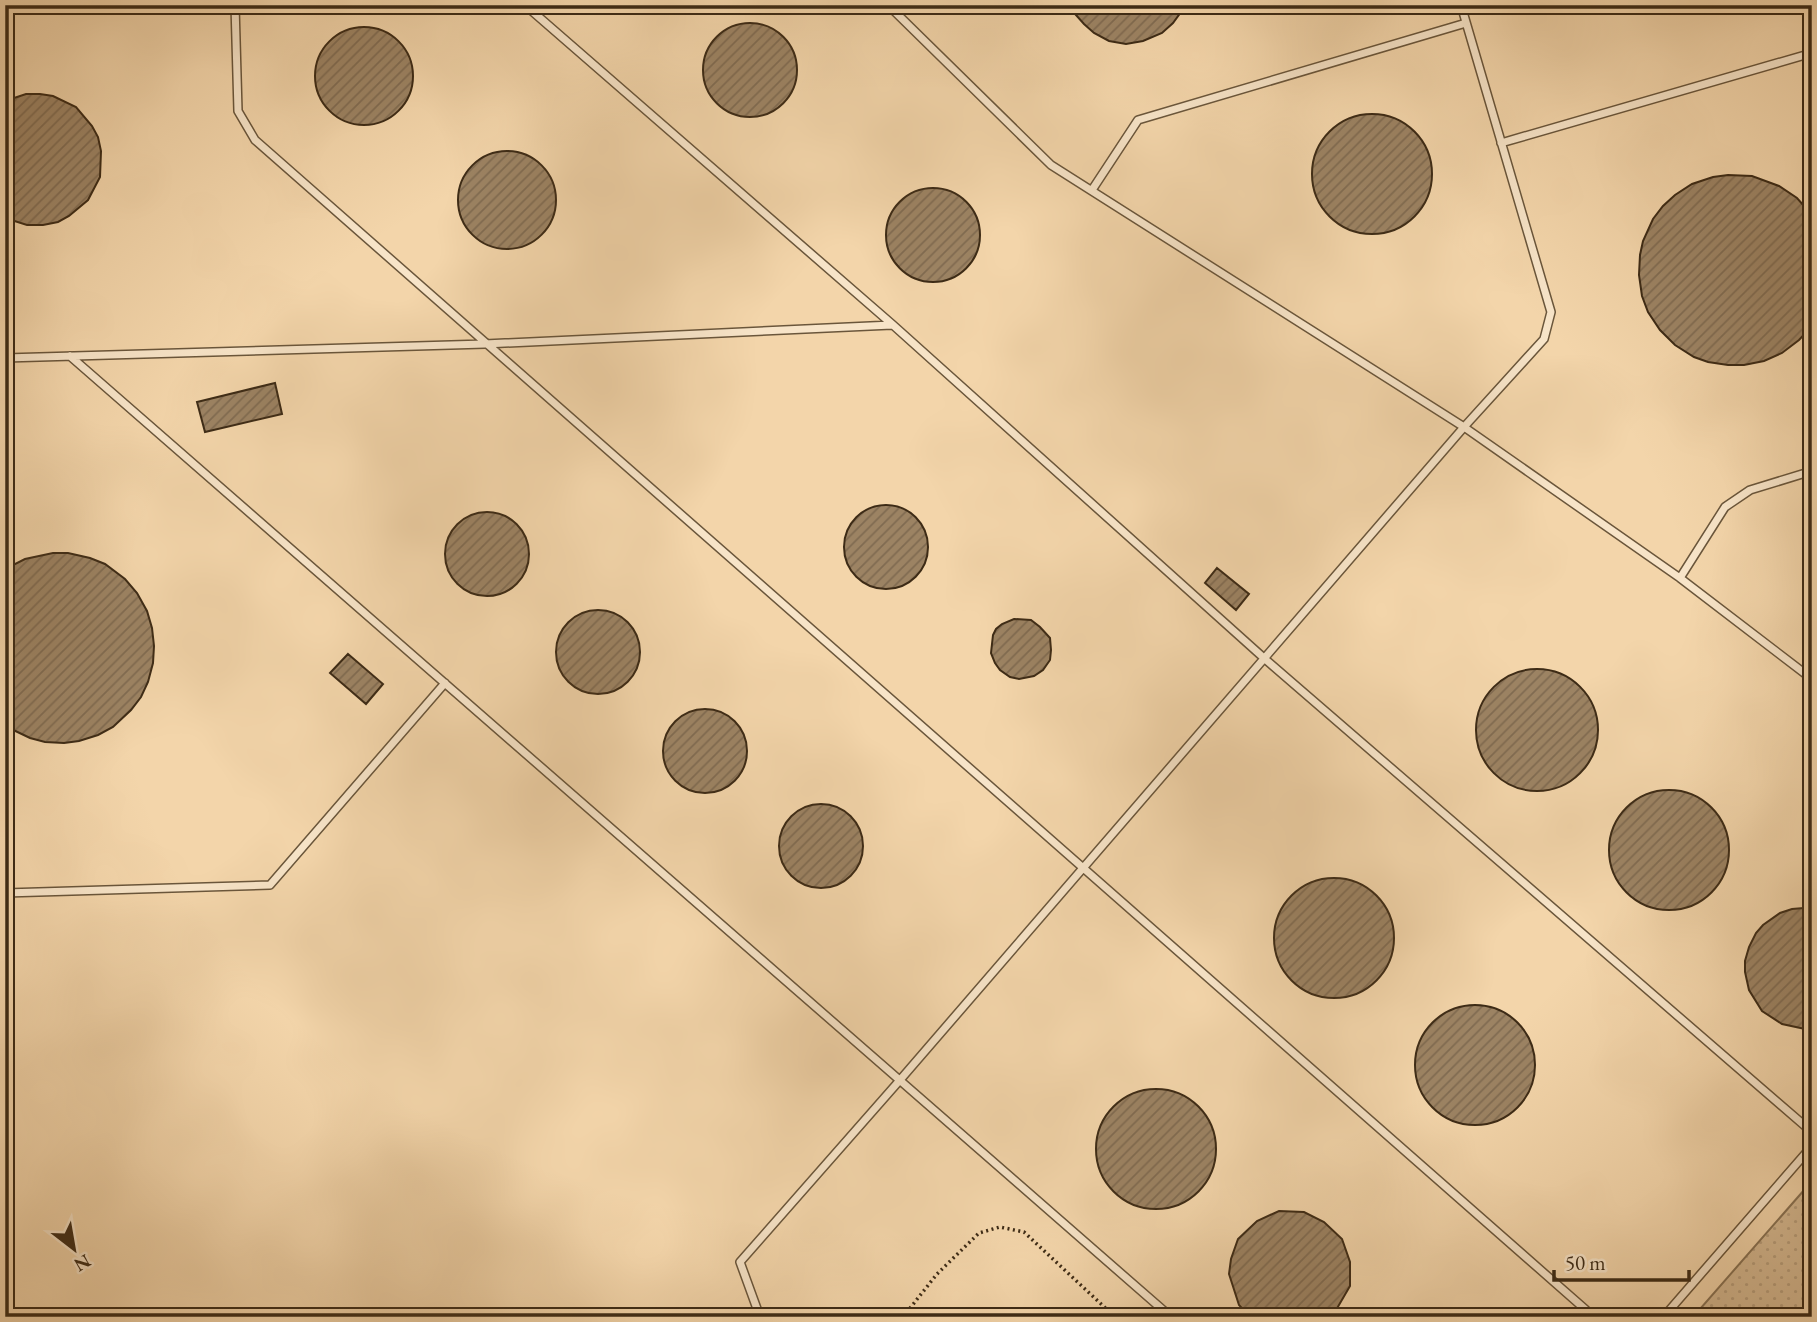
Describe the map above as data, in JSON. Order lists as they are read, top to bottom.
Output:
{
  "scale_bar": "50 m",
  "north": "bottom right"
}
